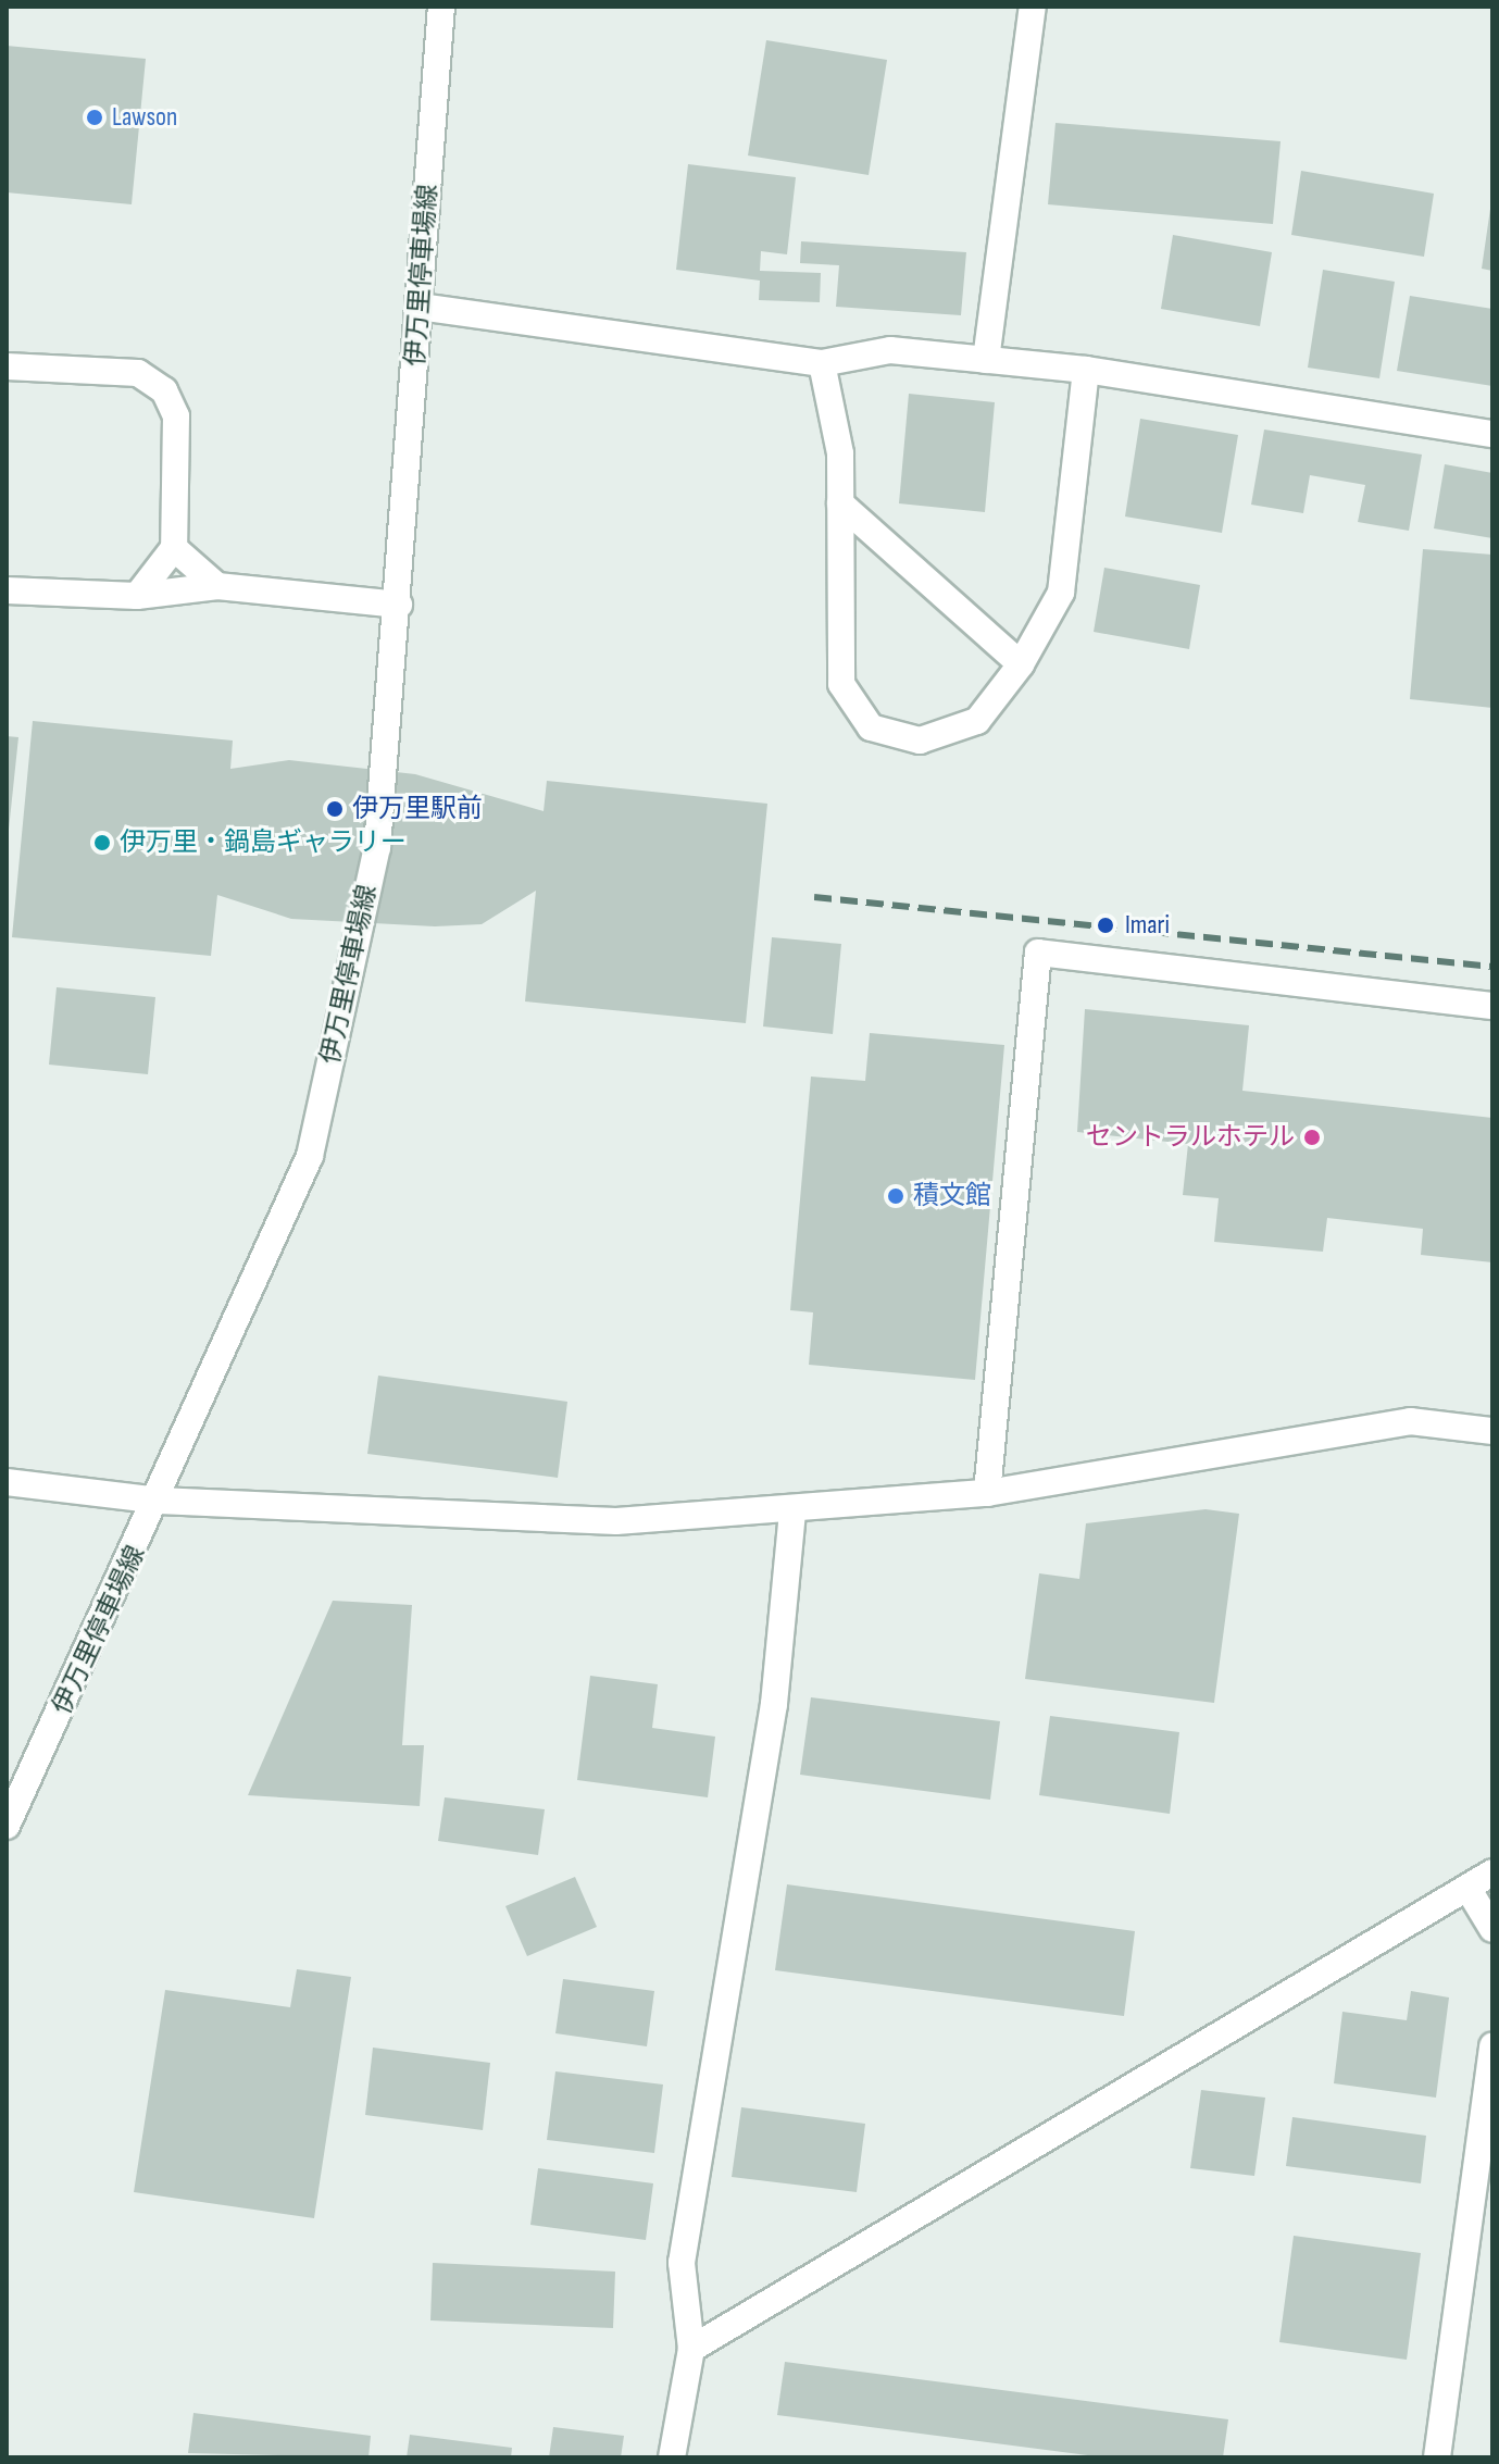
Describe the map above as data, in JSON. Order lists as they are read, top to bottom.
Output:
{
  "streets": {
    "street": ["伊万里停車場線"]
  },
  "places": [
    "Lawson",
    "伊万里駅前",
    "伊万里・鍋島ギャラリー",
    "Imari",
    "セントラルホテル",
    "積文館"
  ]
}
